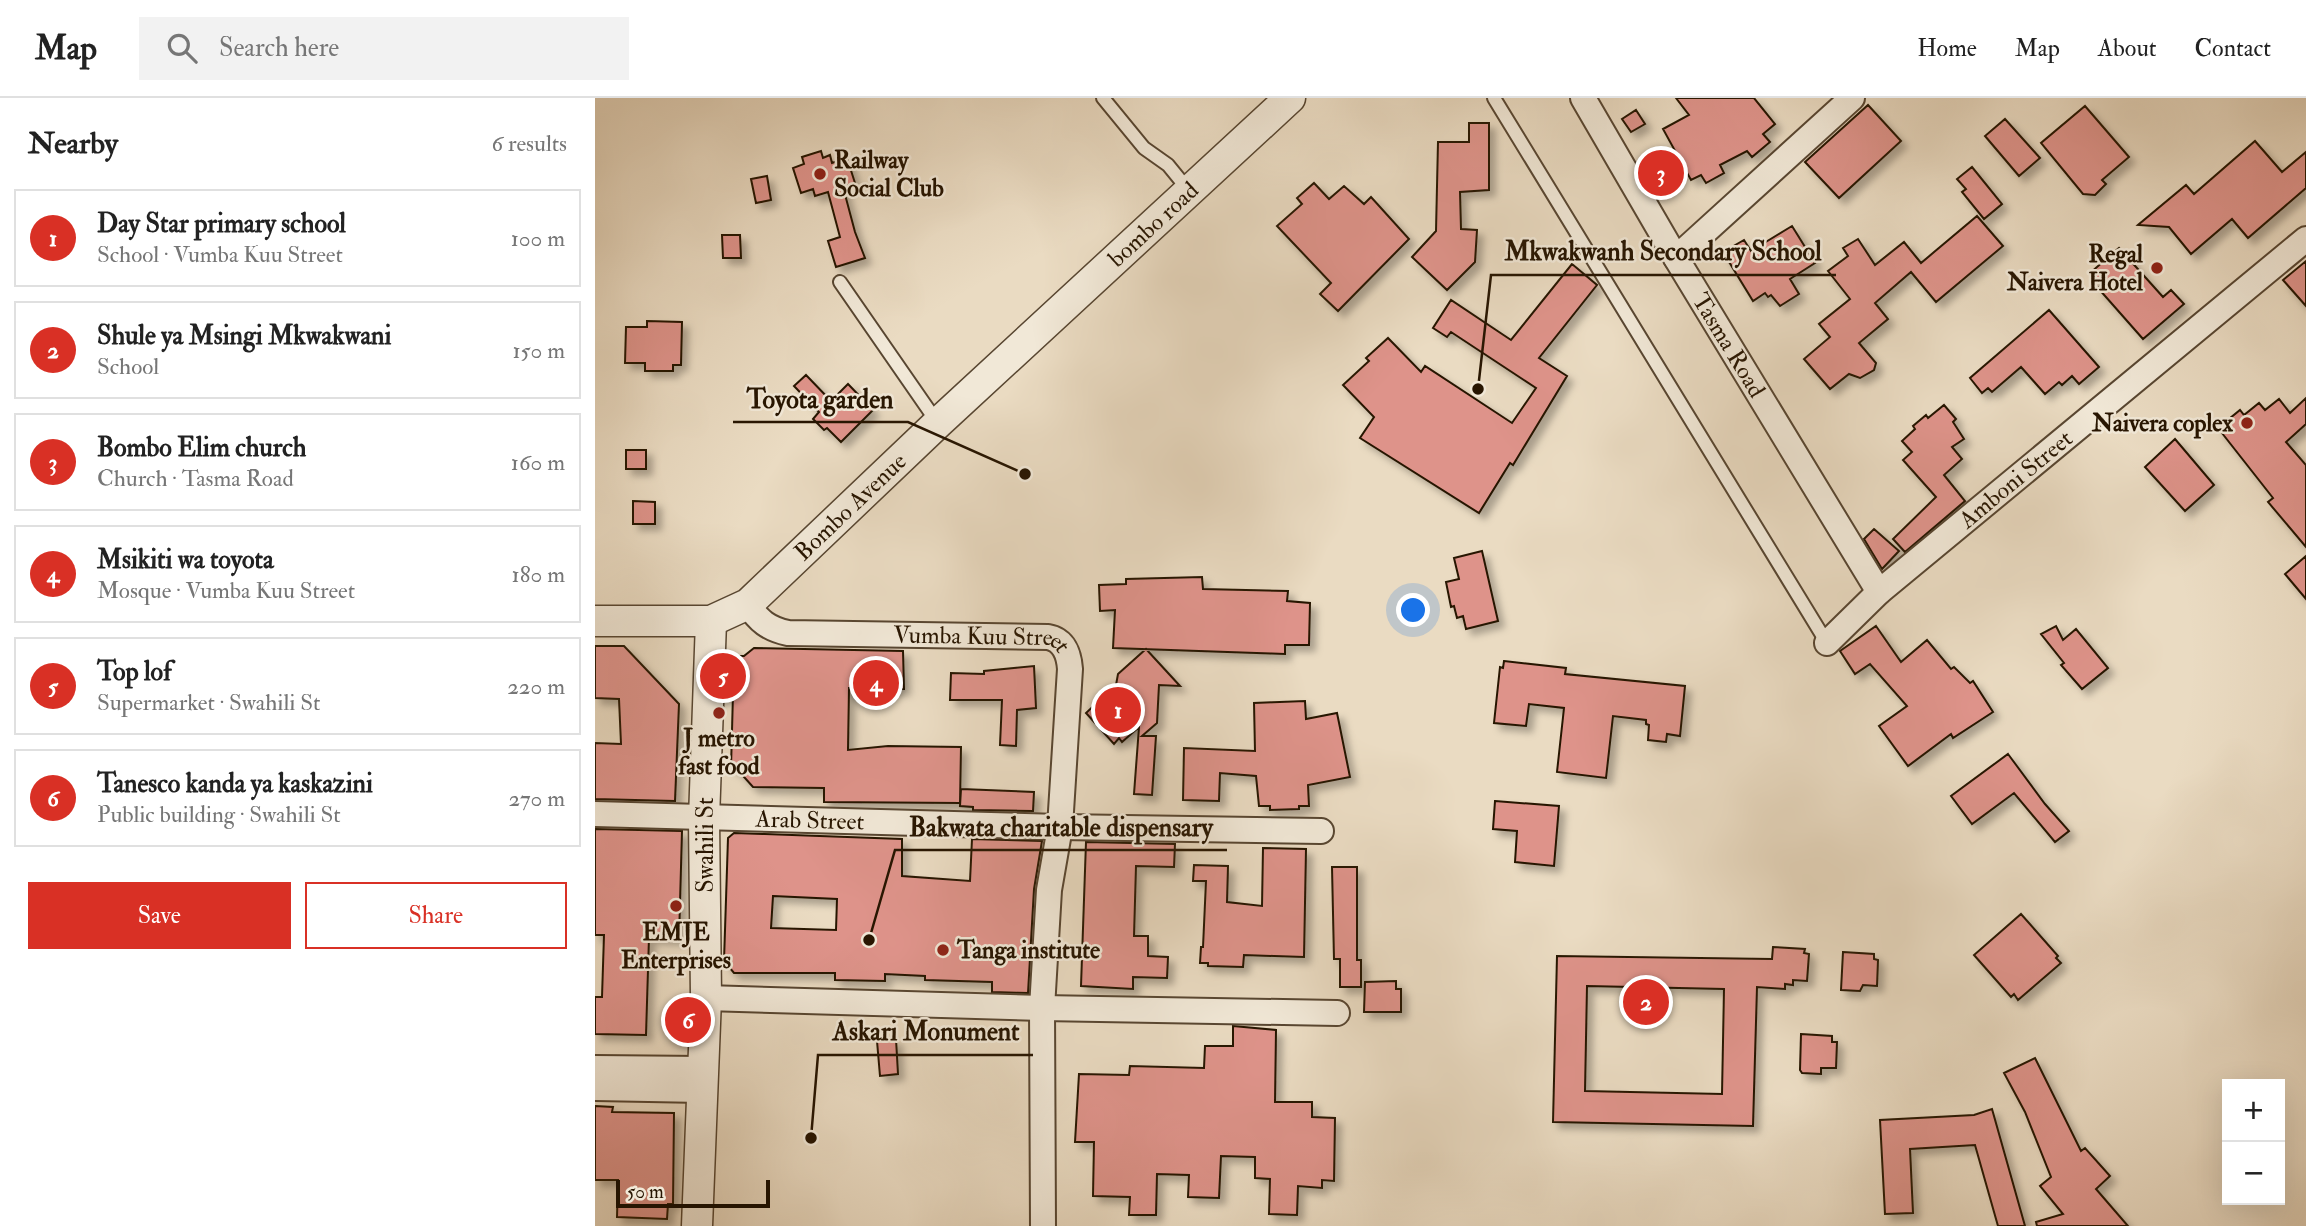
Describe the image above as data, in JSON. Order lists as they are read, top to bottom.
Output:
{
  "streets": {
    "street": [
      "bombo road",
      "Tasma Road",
      "Amboni Street",
      "Bombo Avenue",
      "Vumba Kuu Street",
      "Arab Street",
      "Swahili St"
    ]
  },
  "crossings": [
    ["bombo road", "Bombo Avenue"],
    ["Tasma Road", "Amboni Street"],
    ["Bombo Avenue", "Vumba Kuu Street"],
    ["Bombo Avenue", "Swahili St"],
    ["Vumba Kuu Street", "Arab Street"],
    ["Arab Street", "Swahili St"]
  ],
  "places": [
    "Railway Social Club",
    "Regal Naivera Hotel",
    "Mkwakwanh Secondary School",
    "Naivera coplex",
    "Toyota garden",
    "J metro fast food",
    "EMJE Enterprises",
    "Bakwata charitable dispensary",
    "Tanga institute",
    "Askari Monument"
  ],
  "scale_bar": "50 m",
  "page": {
    "header": "Map",
    "search": "Search here",
    "nav": [
      "Home",
      "Map",
      "About",
      "Contact"
    ],
    "heading": ["Nearby", "6 results"],
    "pins": [
      "3",
      "5",
      "4",
      "1",
      "2",
      "6"
    ],
    "list": [
      {
        "mark": "1",
        "name": "Day Star primary school",
        "note": "School · Vumba Kuu Street",
        "value": "100 m"
      },
      {
        "mark": "2",
        "name": "Shule ya Msingi Mkwakwani",
        "note": "School",
        "value": "150 m"
      },
      {
        "mark": "3",
        "name": "Bombo Elim church",
        "note": "Church · Tasma Road",
        "value": "160 m"
      },
      {
        "mark": "4",
        "name": "Msikiti wa toyota",
        "note": "Mosque · Vumba Kuu Street",
        "value": "180 m"
      },
      {
        "mark": "5",
        "name": "Top lof",
        "note": "Supermarket · Swahili St",
        "value": "220 m"
      },
      {
        "mark": "6",
        "name": "Tanesco kanda ya kaskazini",
        "note": "Public building · Swahili St",
        "value": "270 m"
      }
    ],
    "buttons": ["Save", "Share"],
    "map_buttons": ["+", "−"],
    "scale": "50 m"
  }
}
